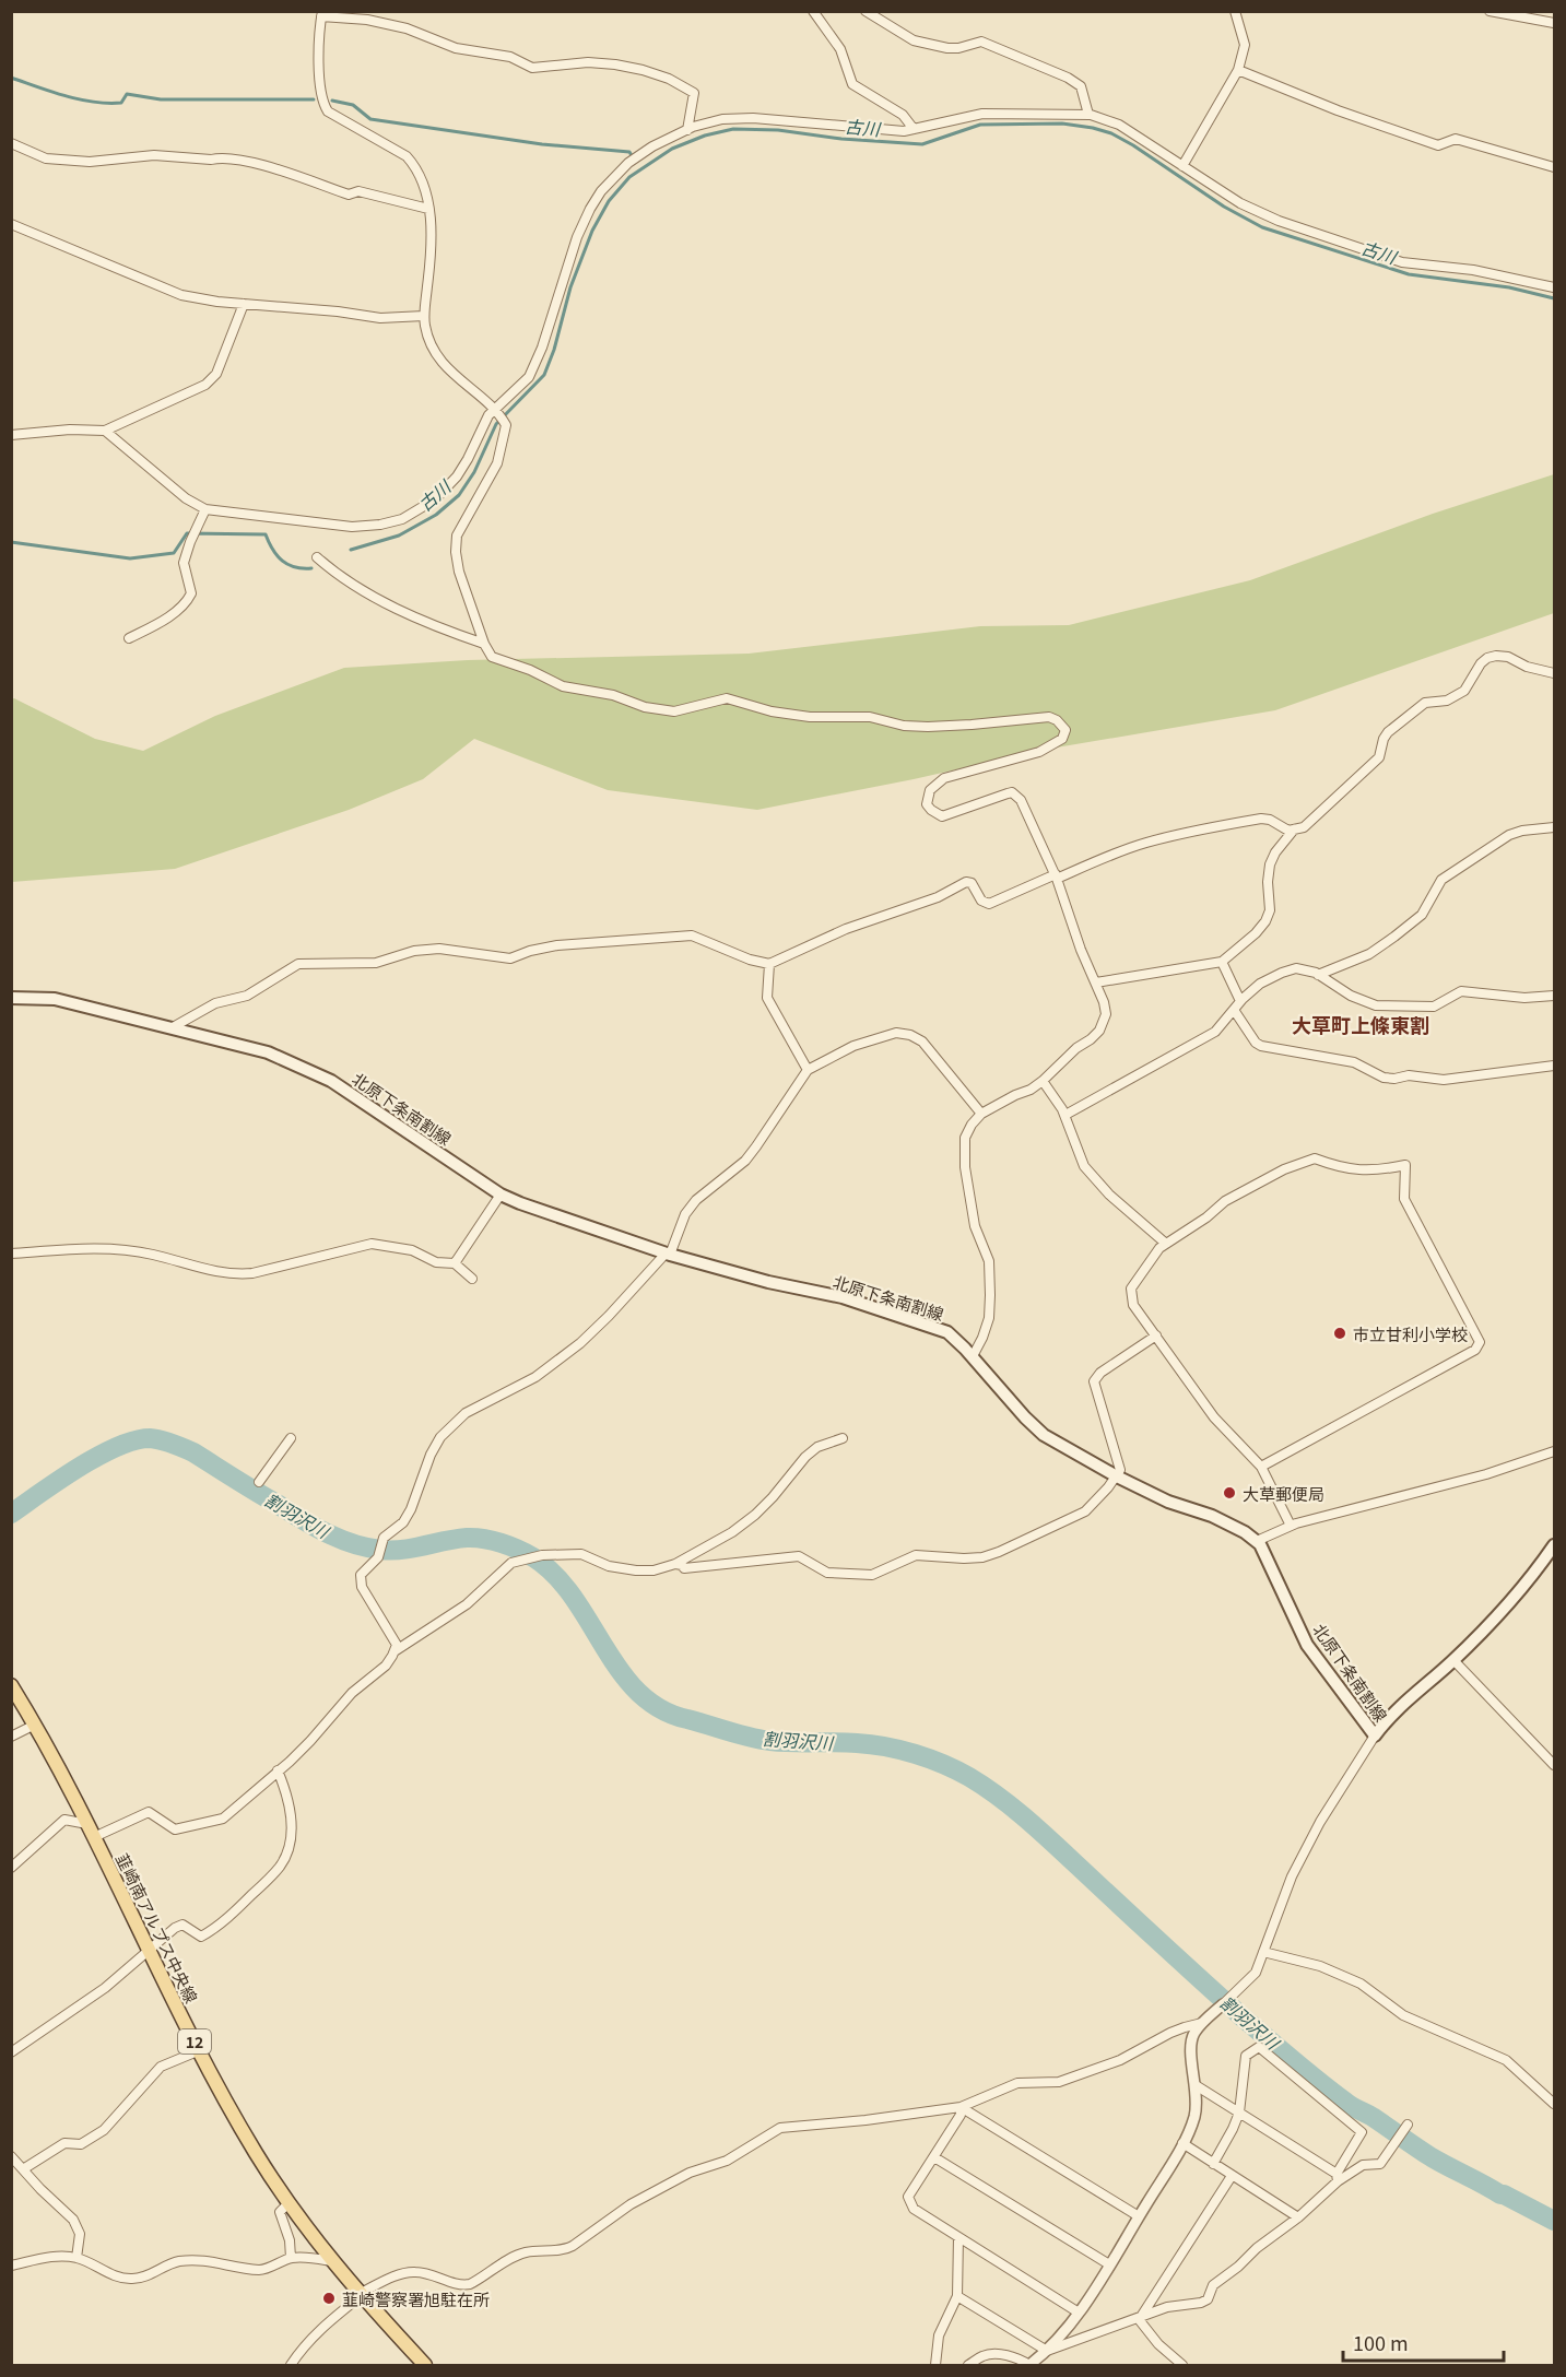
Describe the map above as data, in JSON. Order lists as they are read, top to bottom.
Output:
{
  "streets": {
    "main road": ["北原下条南割線", "韮崎南アルプス中央線", "12"]
  },
  "districts": ["大草町上條東割"],
  "water": ["古川", "割羽沢川"],
  "places": ["市立甘利小学校", "大草郵便局", "韮崎警察署旭駐在所"],
  "scale_bar": "100 m"
}
